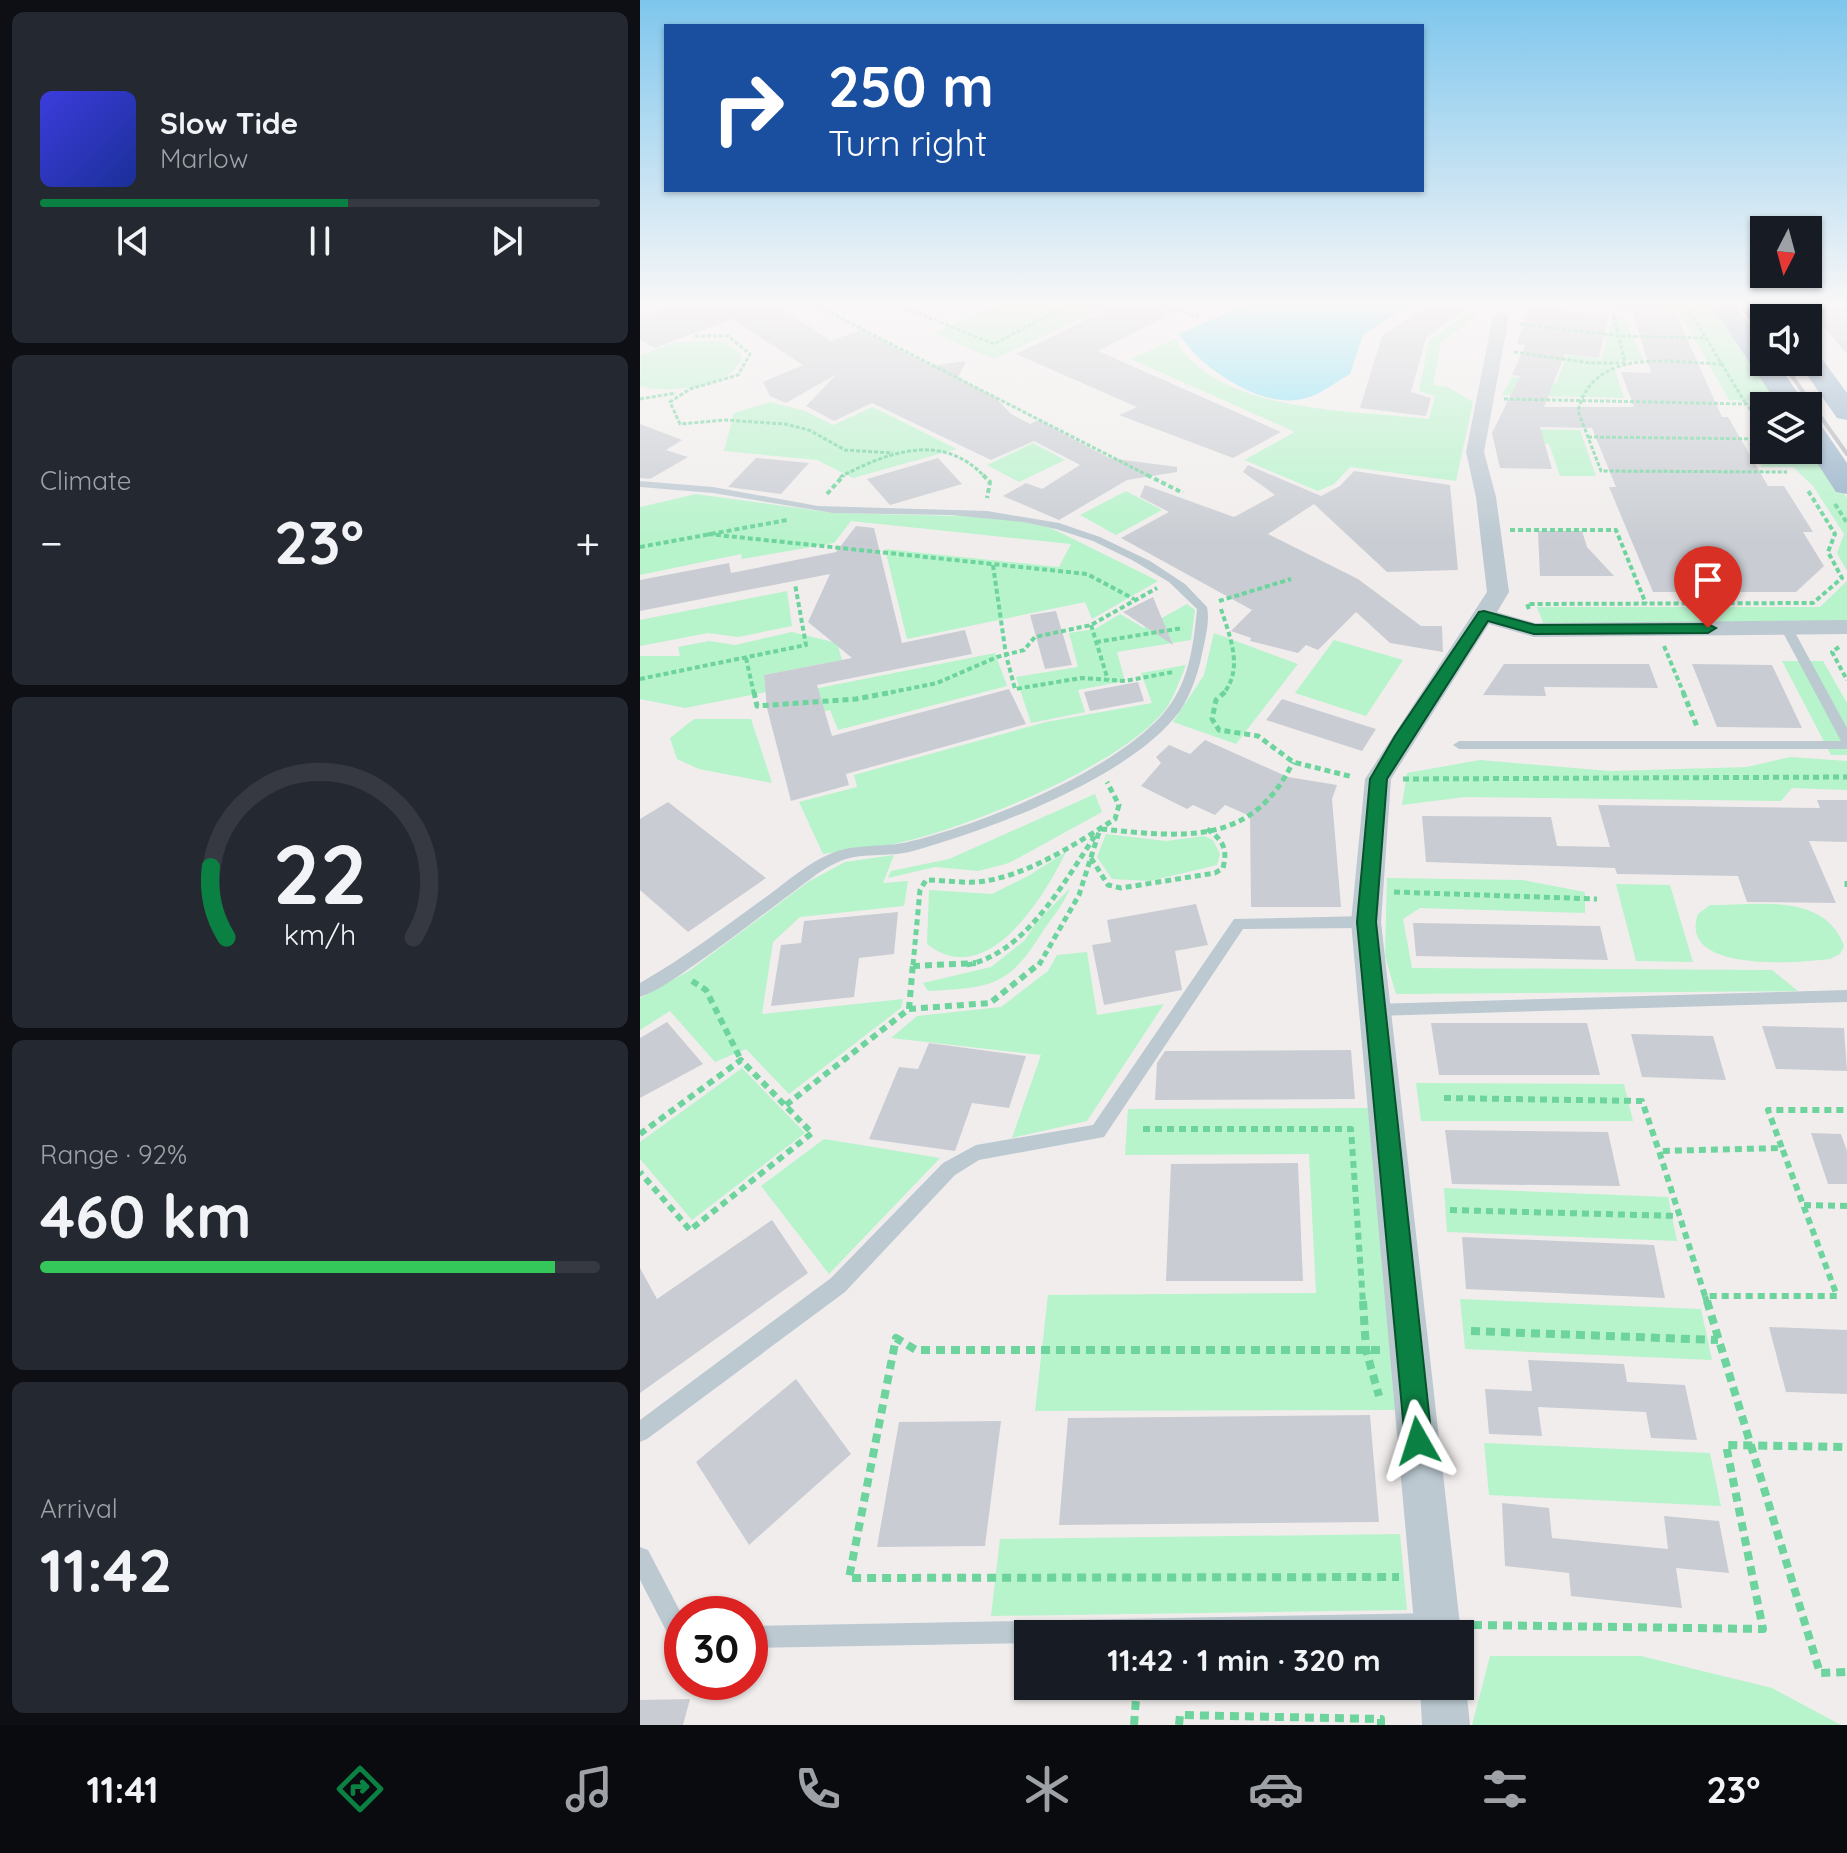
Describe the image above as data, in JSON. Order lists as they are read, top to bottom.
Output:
{
  "north": "bottom",
  "page": {
    "turn": ["250 m", "Turn right"],
    "song": ["Slow Tide", "Marlow"],
    "tile": [
      "Climate",
      ["Range · 92%", "460 km"],
      ["Arrival", "11:42"]
    ],
    "heat": ["−", "23°", "+"],
    "limit": "30",
    "trip": "11:42 · 1 min · 320 m",
    "tabs": ["11:41", "23°"],
    "gauge": ["22", "km/h"]
  }
}
